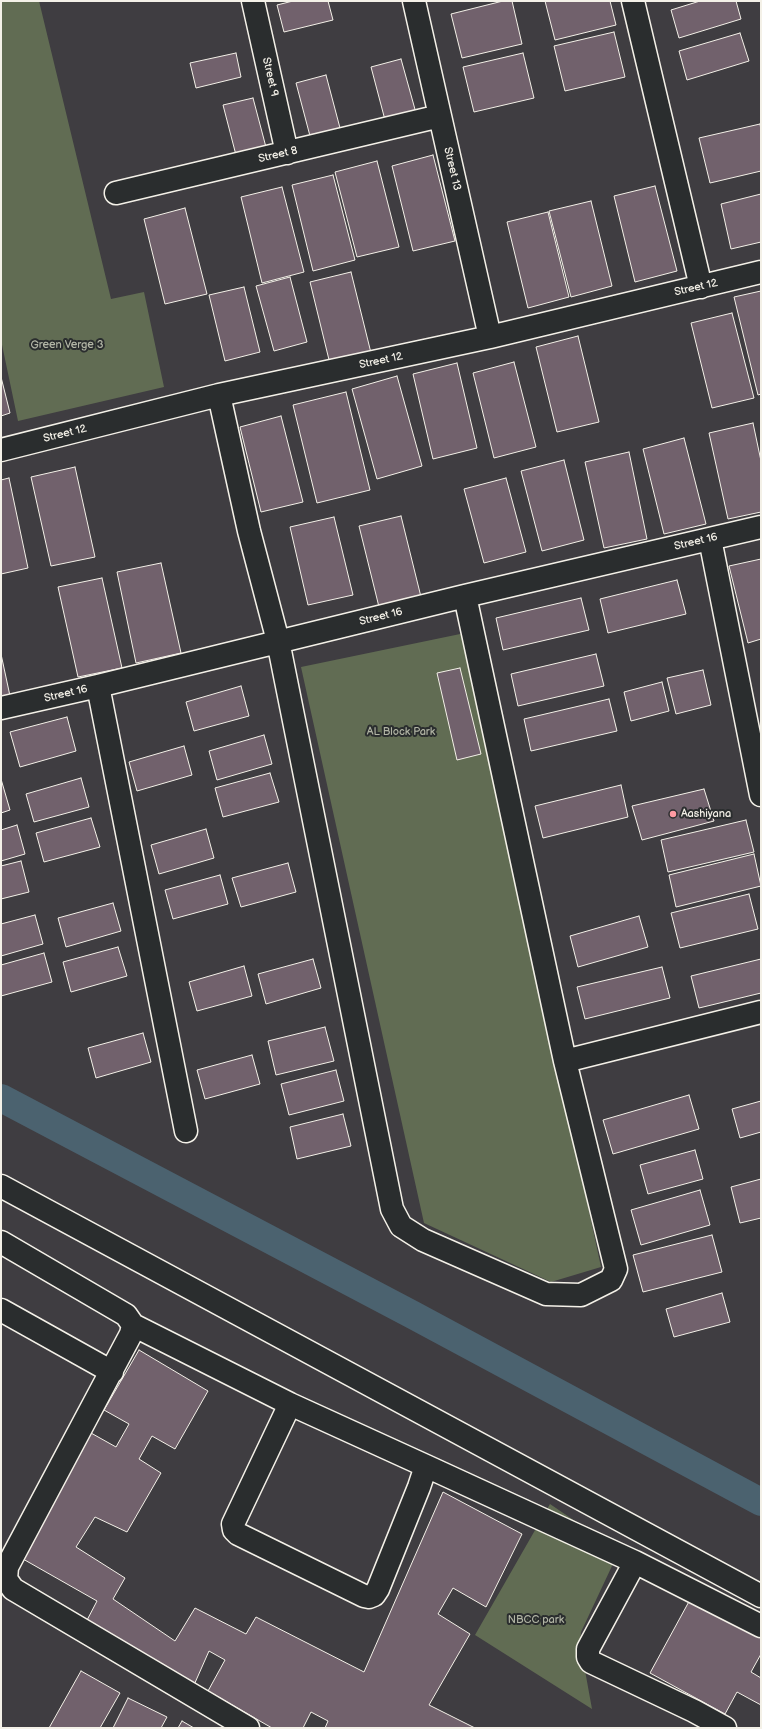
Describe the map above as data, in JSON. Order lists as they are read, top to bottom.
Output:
{
  "streets": {
    "street": [
      "Street 9",
      "Street 8",
      "Street 13",
      "Street 12",
      "Street 16"
    ]
  },
  "crossings": [
    ["Street 9", "Street 8"],
    ["Street 8", "Street 13"],
    ["Street 13", "Street 12"]
  ],
  "parks": ["Green Verge 3", "AL Block Park", "NBCC park"],
  "places": ["Aashiyana"]
}
